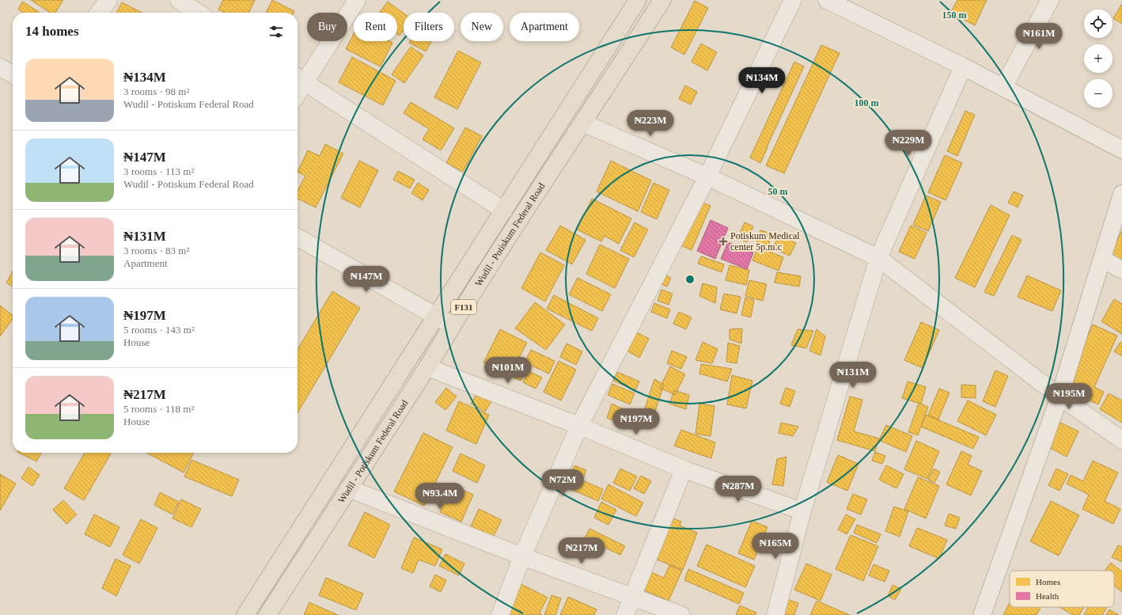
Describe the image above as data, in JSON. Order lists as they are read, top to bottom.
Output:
{
  "streets": {
    "main road": ["Wudil - Potiskum Federal Road", "F131"]
  },
  "places": {
    "health": ["Potiskum Medical center 5p.m.c"]
  },
  "legend": ["Homes", "Health"],
  "page": {
    "map_buttons": ["+", "−"],
    "chip": [
      "Buy",
      "Rent",
      "Filters",
      "New",
      "Apartment"
    ],
    "heading": "14 homes",
    "price": [
      "₦161M",
      "₦134M",
      "₦223M",
      "₦229M",
      "₦147M",
      "₦101M",
      "₦131M",
      "₦195M",
      "₦197M",
      "₦72M",
      "₦287M",
      "₦93.4M",
      "₦165M",
      "₦217M"
    ],
    "list": [
      {
        "name": "₦134M",
        "note": "3 rooms · 98 m² · Wudil - Potiskum Federal Road"
      },
      {
        "name": "₦147M",
        "note": "3 rooms · 113 m² · Wudil - Potiskum Federal Road"
      },
      {
        "name": "₦131M",
        "note": "3 rooms · 83 m² · Apartment"
      },
      {
        "name": "₦197M",
        "note": "5 rooms · 143 m² · House"
      },
      {
        "name": "₦217M",
        "note": "5 rooms · 118 m² · House"
      }
    ]
  },
  "rings": ["150 m", "100 m", "50 m"]
}
